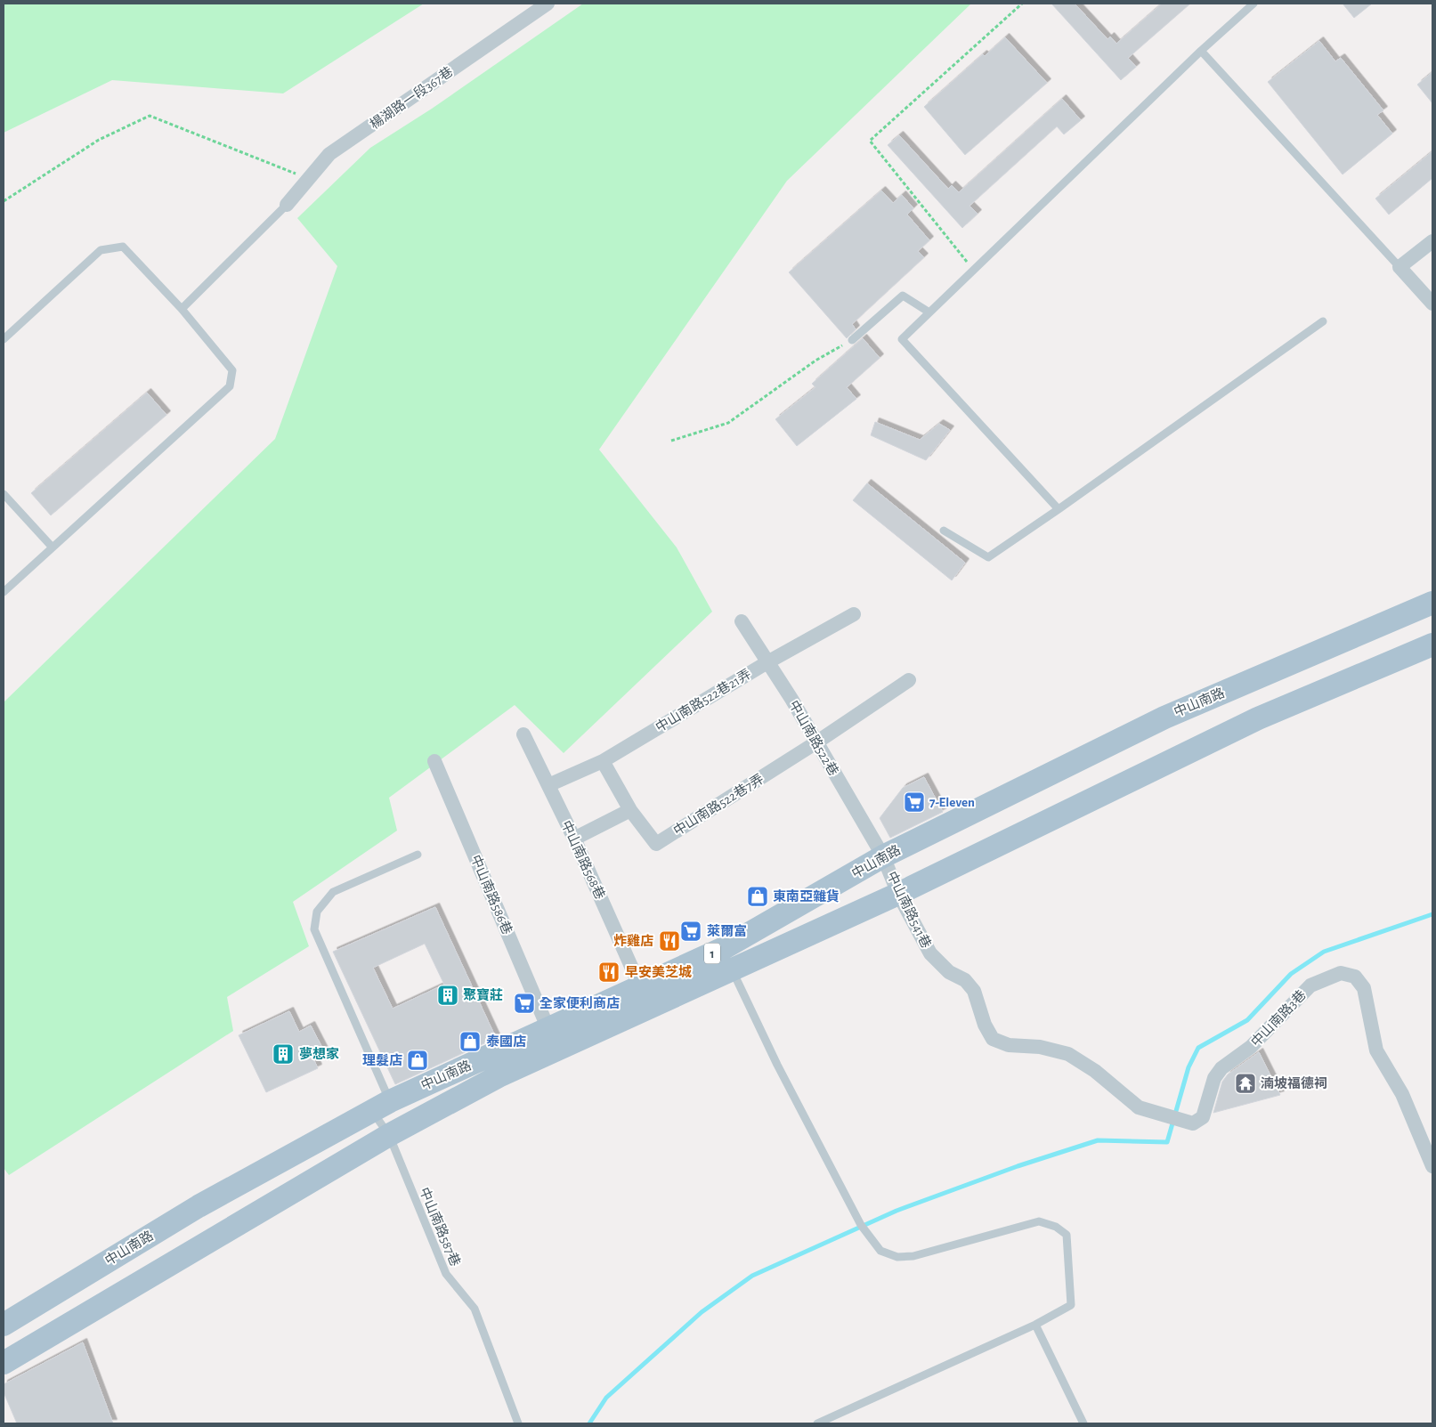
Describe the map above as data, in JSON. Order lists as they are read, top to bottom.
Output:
{
  "streets": {
    "main road": ["中山南路", "1"],
    "street": [
      "楊湖路一段367巷",
      "中山南路522巷21弄",
      "中山南路522巷",
      "中山南路522巷7弄",
      "中山南路568巷",
      "中山南路586巷",
      "中山南路541巷",
      "中山南路3巷"
    ],
    "lane": ["中山南路587巷"]
  },
  "crossings": [
    ["中山南路522巷21弄", "中山南路522巷"],
    ["中山南路522巷21弄", "中山南路568巷"],
    ["中山南路", "中山南路522巷"],
    ["中山南路", "中山南路568巷"],
    ["中山南路", "中山南路586巷"],
    ["中山南路", "中山南路541巷"],
    ["中山南路", "中山南路587巷"],
    ["中山南路522巷", "中山南路522巷7弄"],
    ["中山南路522巷", "中山南路541巷"],
    ["中山南路541巷", "中山南路3巷"]
  ],
  "places": {
    "supermarket": ["7-Eleven", "萊爾富", "全家便利商店"],
    "shop": ["東南亞雜貨", "泰國店", "理髮店"],
    "restaurant": ["炸雞店", "早安美芝城"],
    "building": ["聚寶莊", "夢想家"],
    "temple": ["湳坡福德祠"]
  }
}
